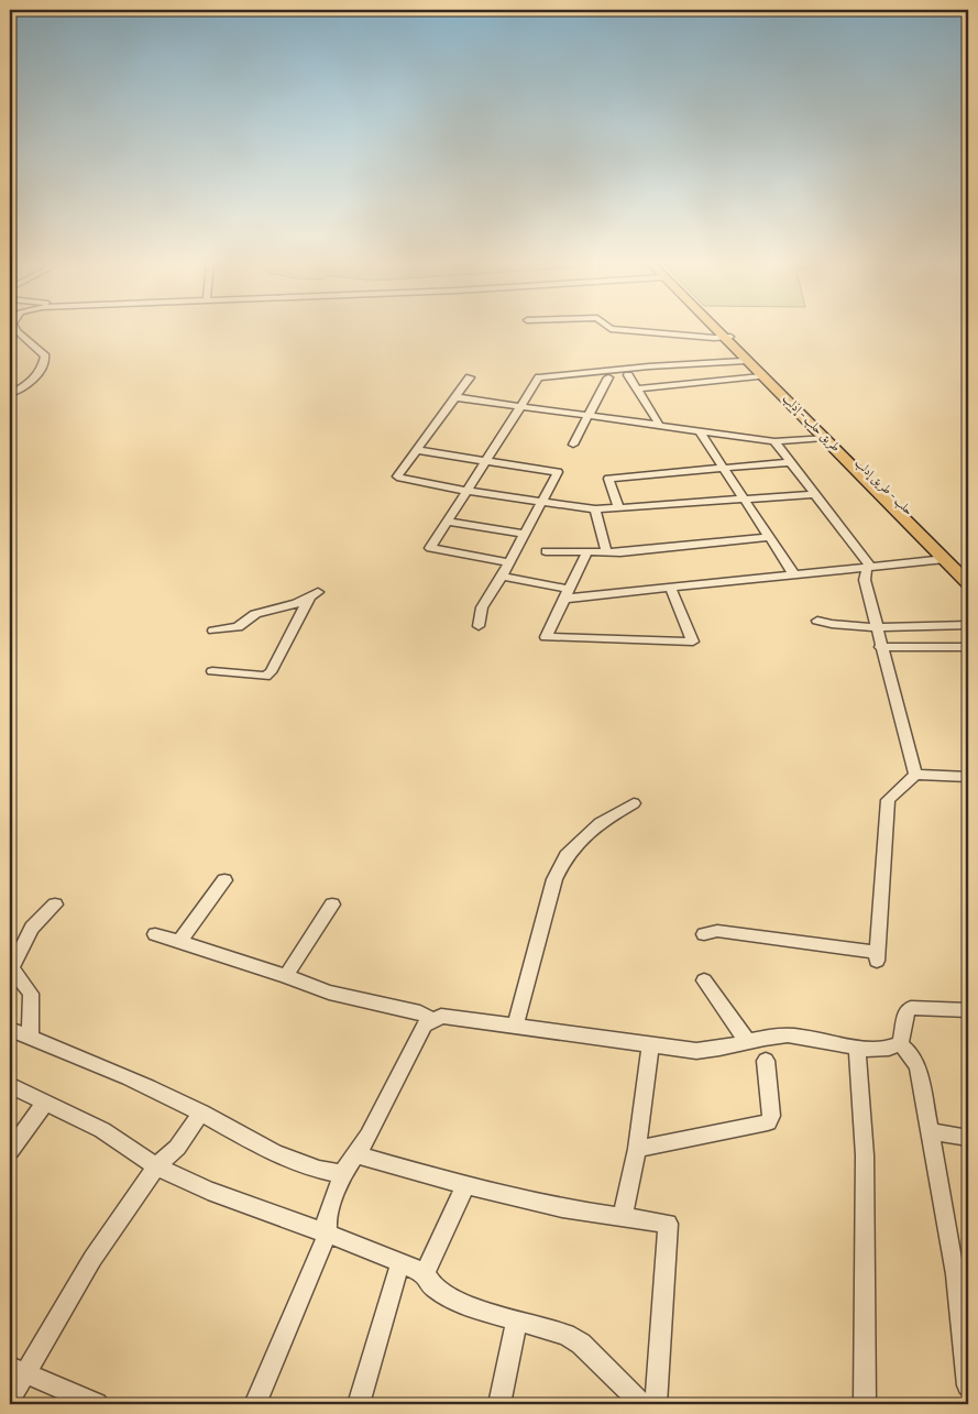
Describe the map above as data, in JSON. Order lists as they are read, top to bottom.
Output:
{
  "streets": {
    "highway": ["طريق حلب - إدلب", "حلب - طريق إدلب"]
  },
  "crossings": [
    ["طريق حلب - إدلب", "حلب - طريق إدلب"]
  ]
}
